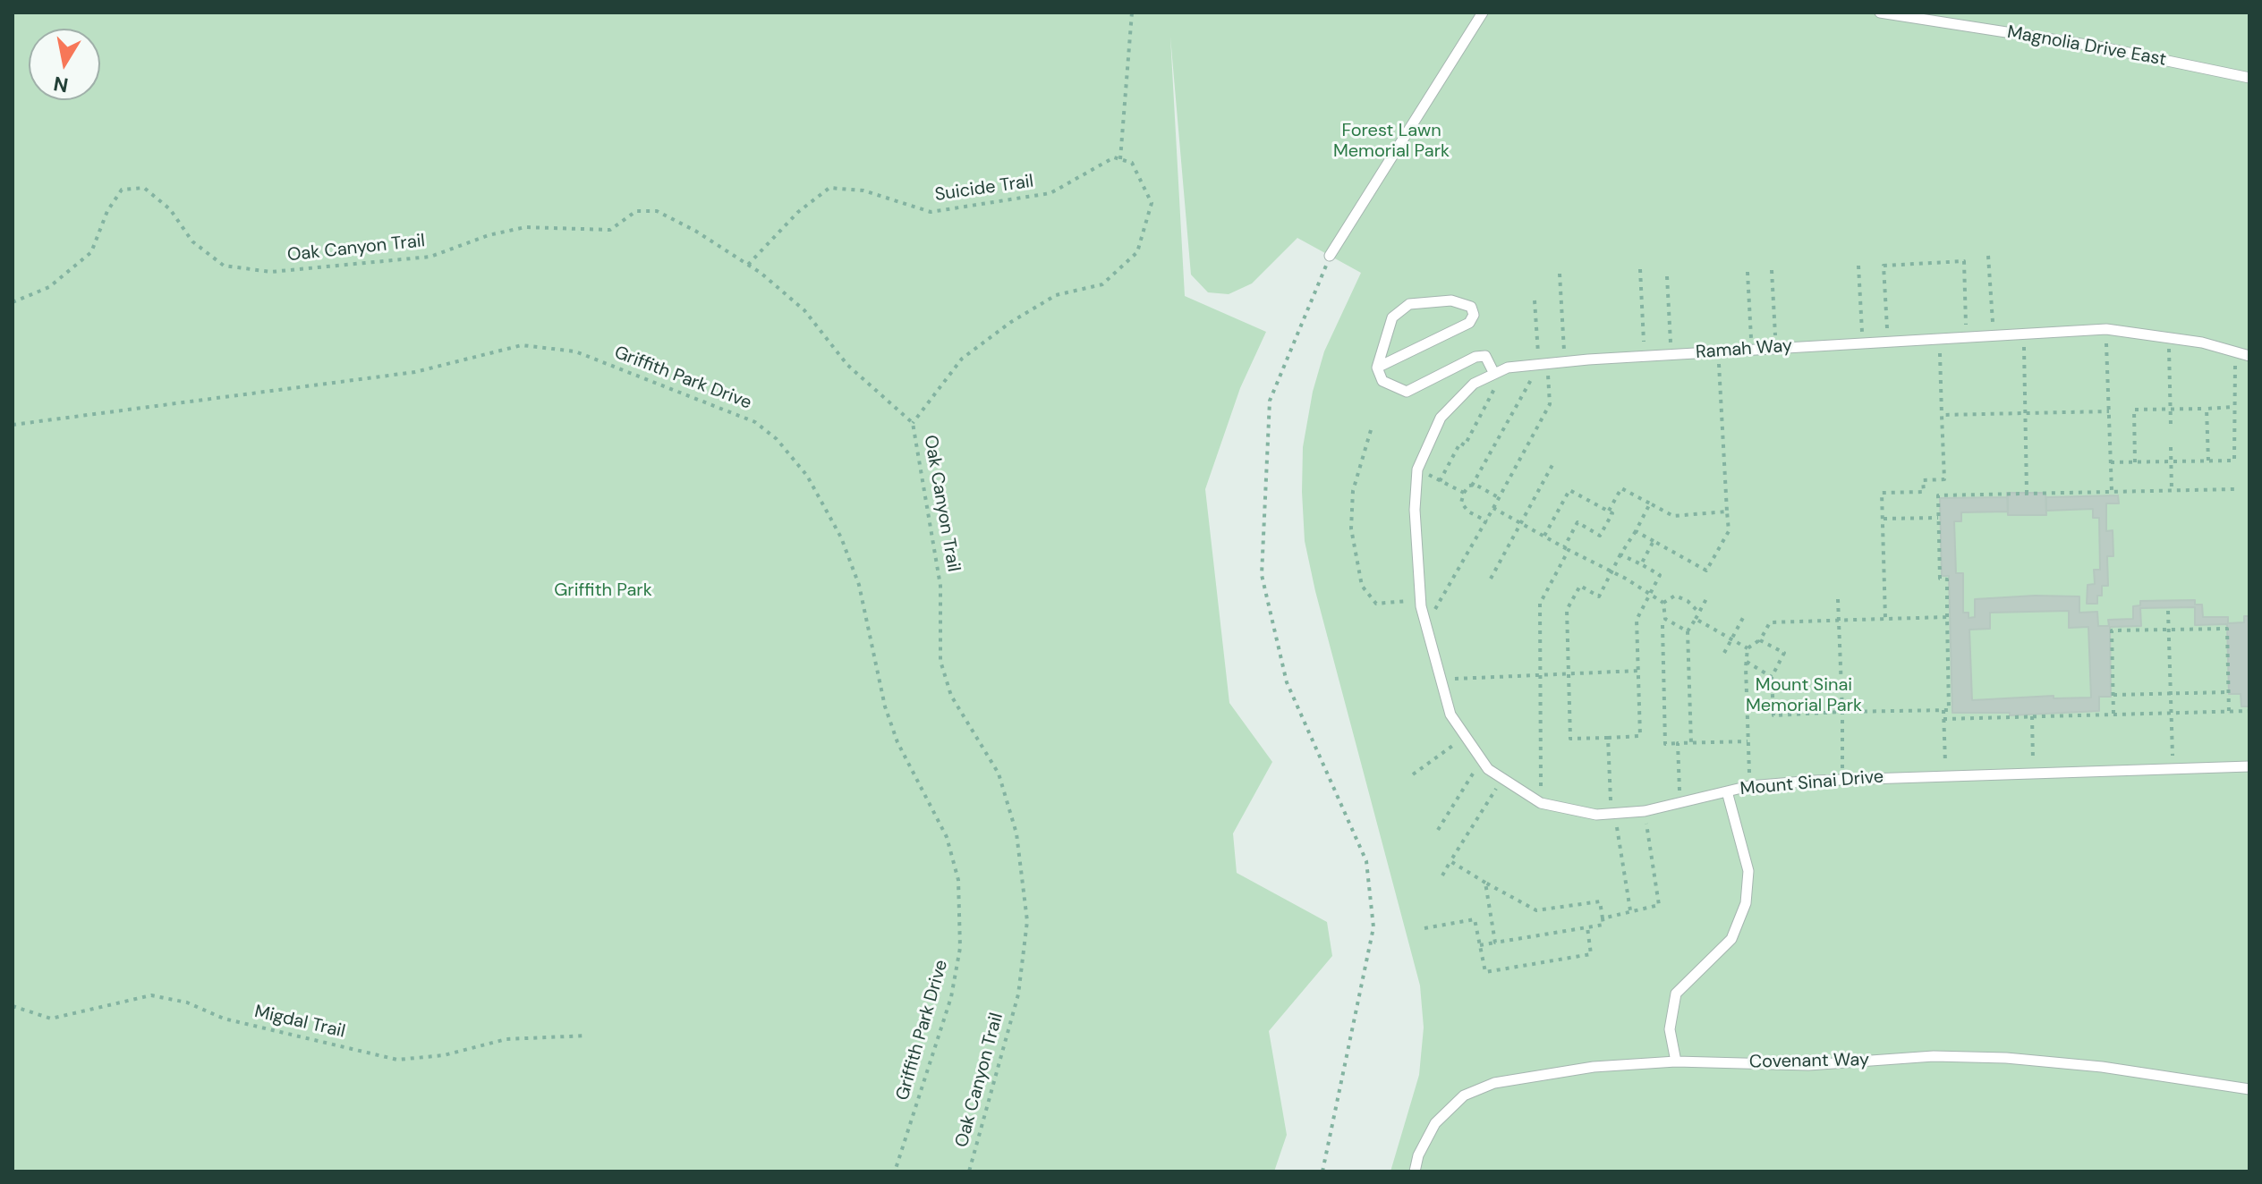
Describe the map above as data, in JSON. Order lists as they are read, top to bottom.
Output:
{
  "streets": {
    "lane": [
      "Magnolia Drive East",
      "Ramah Way",
      "Mount Sinai Drive",
      "Covenant Way"
    ],
    "path": [
      "Suicide Trail",
      "Oak Canyon Trail",
      "Griffith Park Drive",
      "Migdal Trail"
    ]
  },
  "crossings": [
    ["Suicide Trail", "Oak Canyon Trail"],
    ["Ramah Way", "Mount Sinai Drive"]
  ],
  "parks": ["Forest Lawn Memorial Park", "Griffith Park", "Mount Sinai Memorial Park"],
  "north": "bottom"
}
